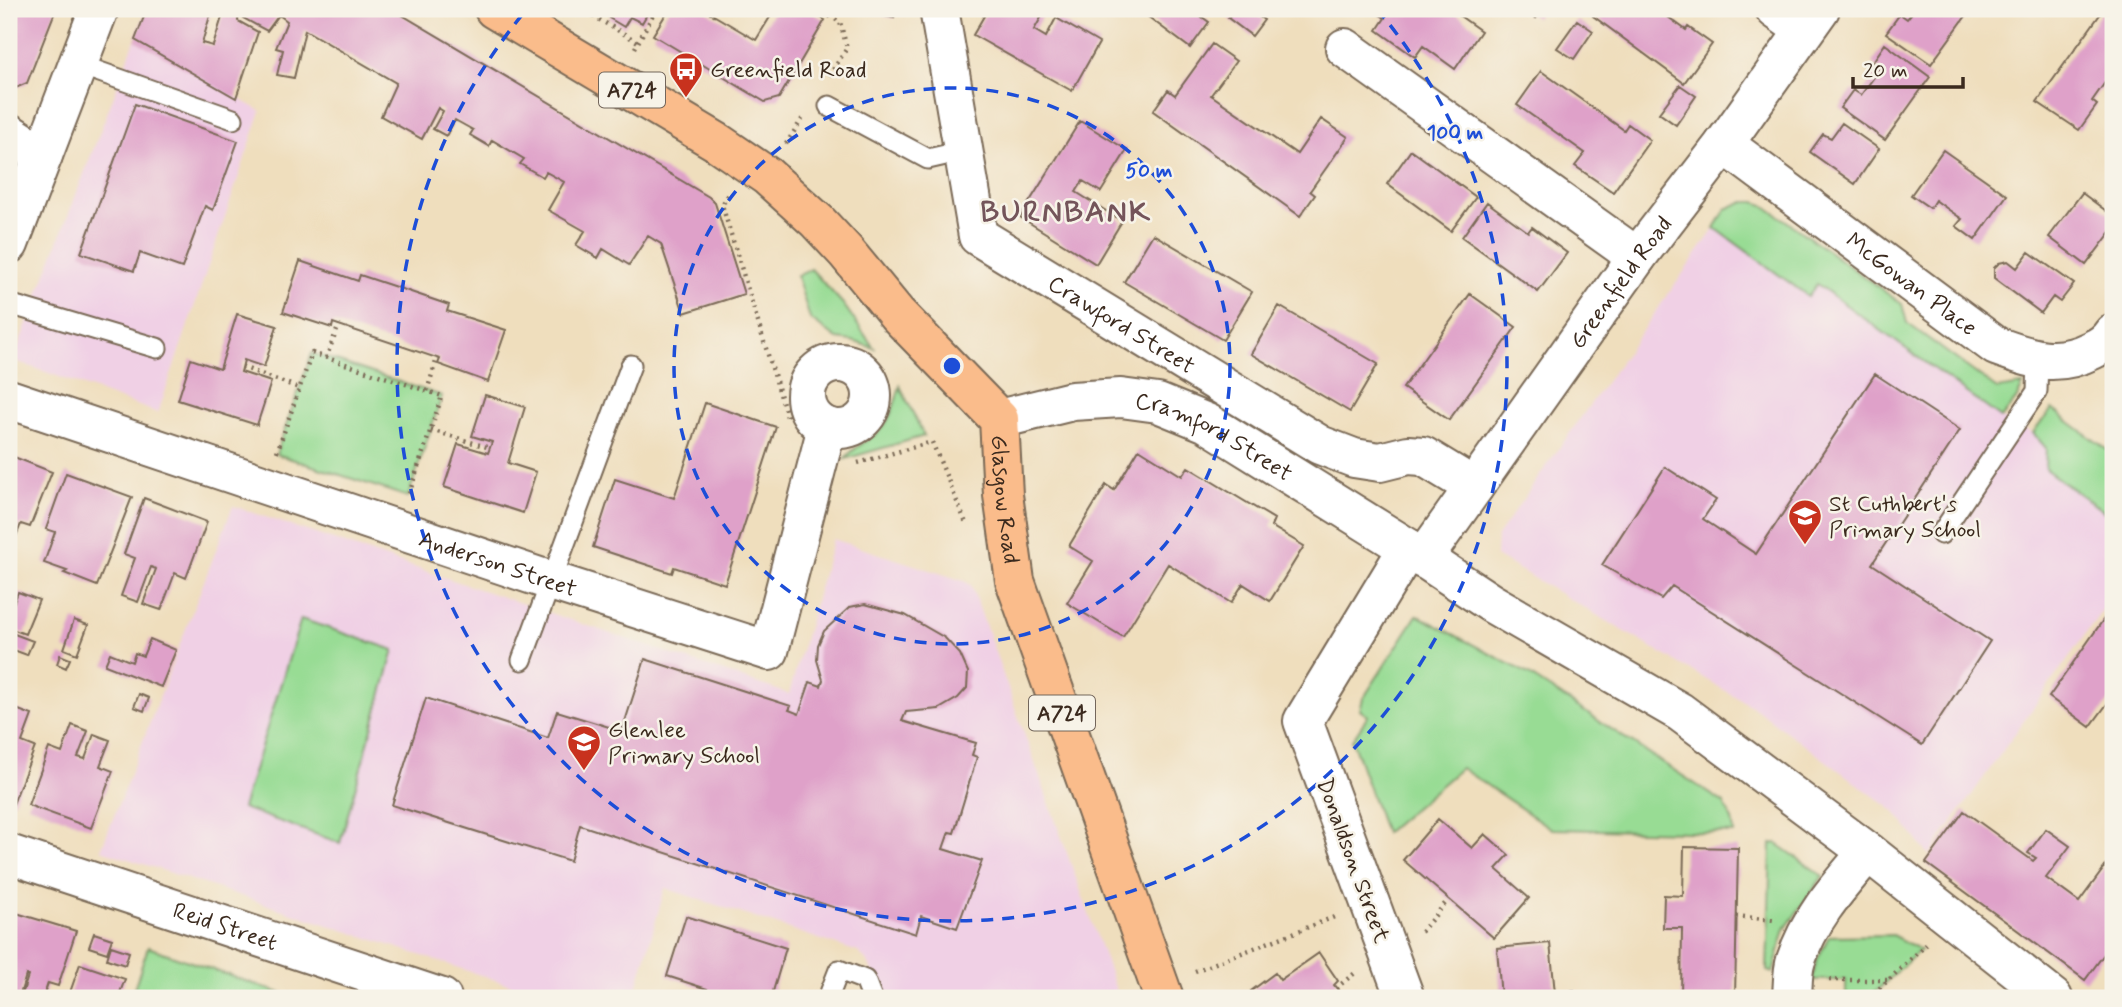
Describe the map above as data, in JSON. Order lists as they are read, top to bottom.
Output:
{
  "streets": {
    "main road": ["A724", "Glasgow Road"],
    "street": [
      "Greenfield Road",
      "McGowan Place",
      "Crawford Street",
      "Cramford Street",
      "Anderson Street",
      "Donaldson Street",
      "Reid Street"
    ]
  },
  "crossings": [
    ["Greenfield Road", "McGowan Place"],
    ["Greenfield Road", "Crawford Street"],
    ["Greenfield Road", "Cramford Street"],
    ["Greenfield Road", "Donaldson Street"],
    ["Cramford Street", "Glasgow Road"]
  ],
  "districts": ["BURNBANK"],
  "places": {
    "bus stop": ["Greenfield Road"],
    "school or university": ["St Cuthbert's Primary School", "Glenlee Primary School"]
  },
  "scale_bar": "20 m",
  "rings": ["100 m", "50 m"]
}
